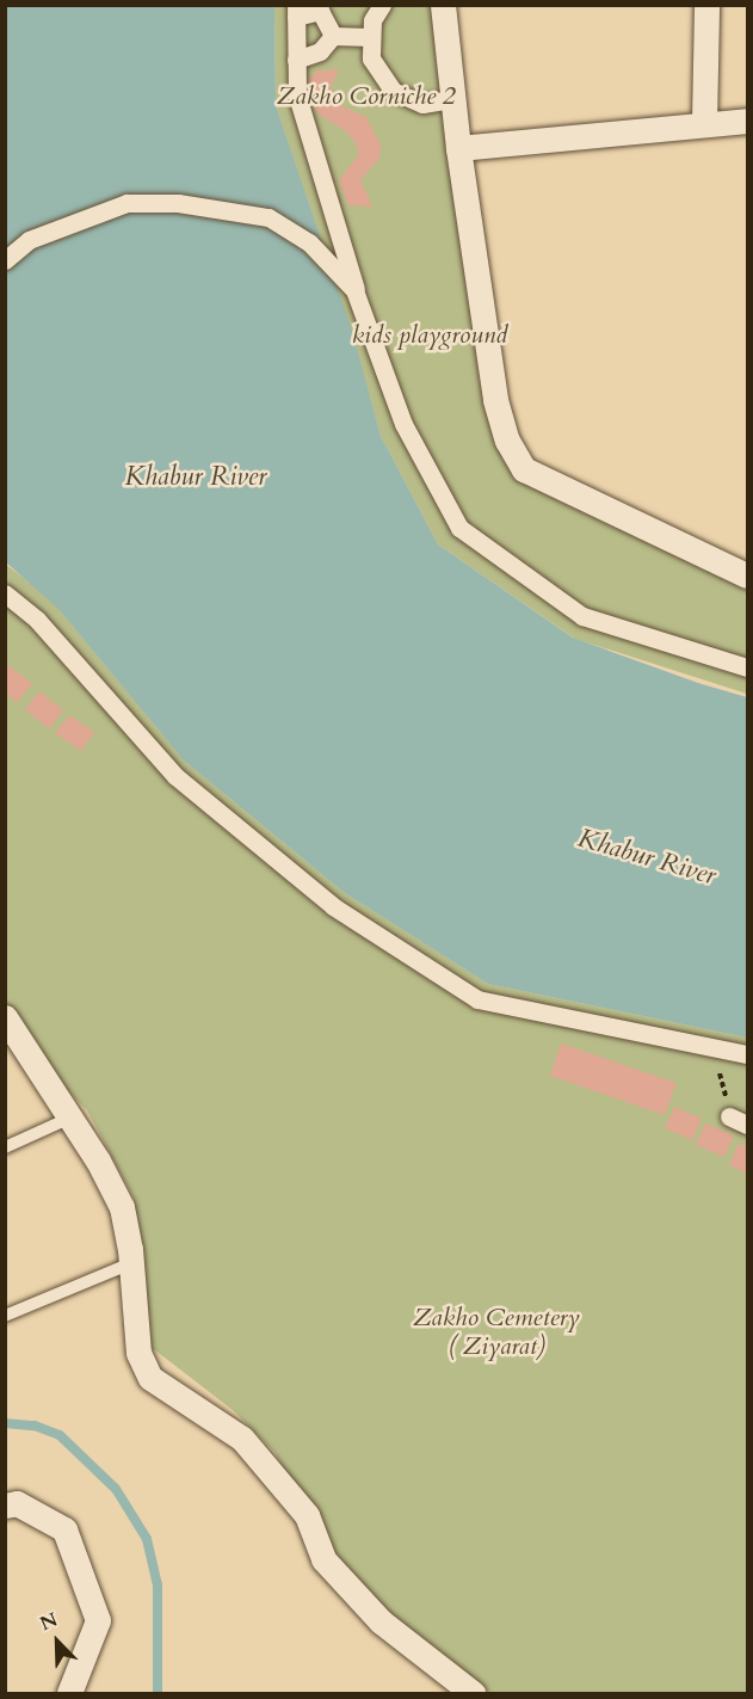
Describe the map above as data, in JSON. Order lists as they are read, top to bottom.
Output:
{
  "water": ["Khabur River"],
  "parks": ["Zakho Corniche 2", "kids playground", "Zakho Cemetery ( Ziyarat)"],
  "north": "top left"
}
